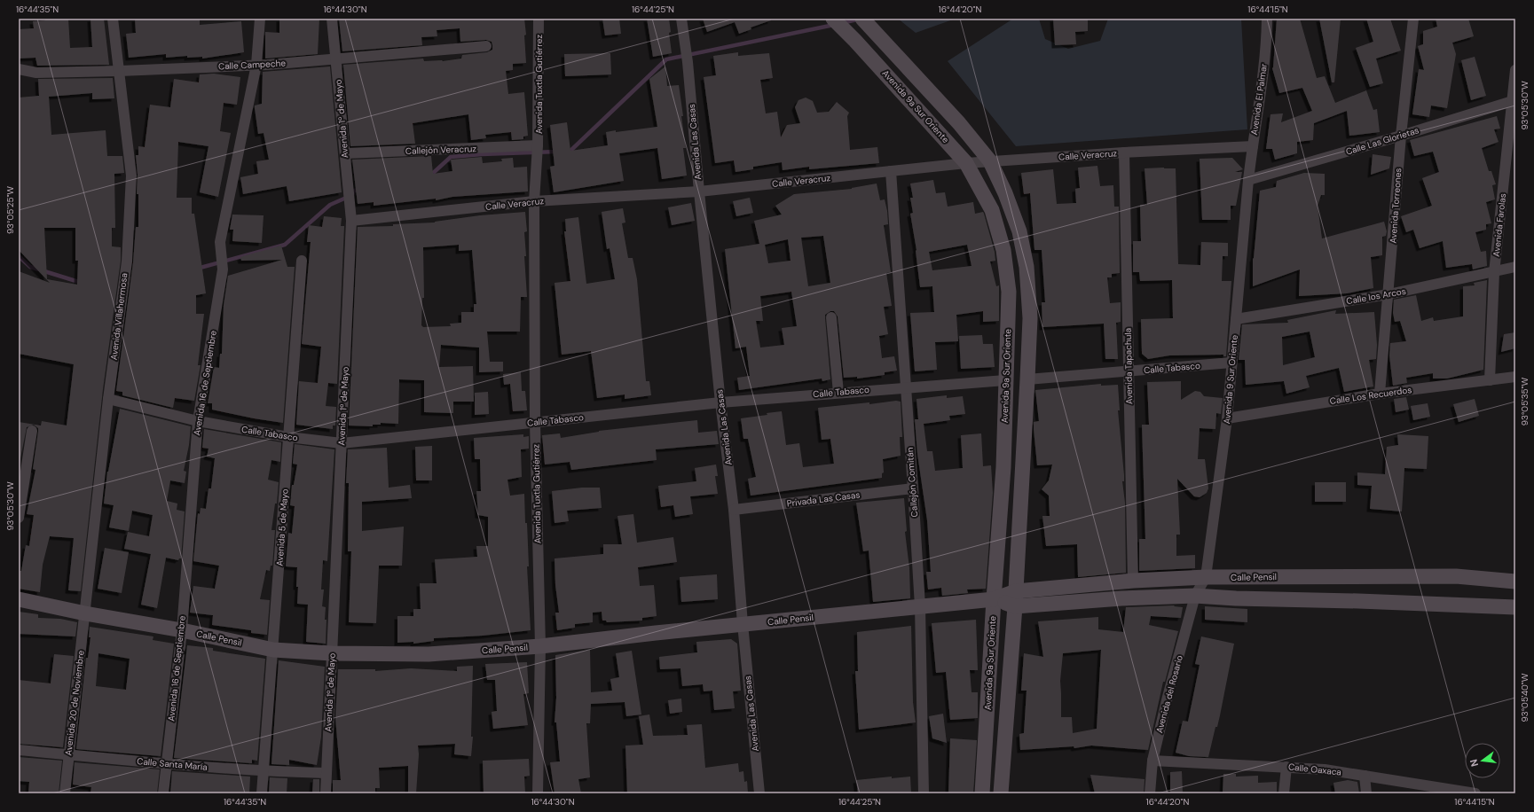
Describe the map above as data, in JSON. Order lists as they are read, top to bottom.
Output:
{
  "streets": {
    "main road": ["Avenida 9a Sur Oriente", "Calle Pensil"],
    "street": [
      "Calle Campeche",
      "Avenida Tuxtla Gutiérrez",
      "Avenida El Palmar",
      "Avenida 1º de Mayo",
      "Calle Las Glorietas",
      "Avenida Las Casas",
      "Callejón Veracruz",
      "Calle Veracruz",
      "Avenida Torreones",
      "Avenida Farolas",
      "Calle los Arcos",
      "Avenida Villahermosa",
      "Avenida Tapachula",
      "Calle Tabasco",
      "Avenida 9 Sur Oriente",
      "Avenida 16 de Septiembre",
      "Calle Los Recuerdos",
      "Callejón Comitán",
      "Privada Las Casas",
      "Avenida 5 de Mayo",
      "Avenida del Rosario",
      "Avenida 20 de Noviembre",
      "Calle Santa María",
      "Calle Oaxaca"
    ]
  },
  "crossings": [
    ["Calle Campeche", "Avenida 1º de Mayo"],
    ["Calle Campeche", "Avenida Villahermosa"],
    ["Calle Campeche", "Avenida 16 de Septiembre"],
    ["Avenida Tuxtla Gutiérrez", "Callejón Veracruz"],
    ["Avenida Tuxtla Gutiérrez", "Calle Veracruz"],
    ["Avenida Tuxtla Gutiérrez", "Calle Tabasco"],
    ["Avenida Tuxtla Gutiérrez", "Calle Pensil"],
    ["Avenida El Palmar", "Calle Las Glorietas"],
    ["Avenida El Palmar", "Calle Veracruz"],
    ["Avenida El Palmar", "Avenida 9 Sur Oriente"],
    ["Avenida 9a Sur Oriente", "Calle Veracruz"],
    ["Avenida 9a Sur Oriente", "Calle Tabasco"],
    ["Avenida 9a Sur Oriente", "Calle Pensil"],
    ["Avenida 1º de Mayo", "Callejón Veracruz"],
    ["Avenida 1º de Mayo", "Calle Veracruz"],
    ["Avenida 1º de Mayo", "Calle Tabasco"],
    ["Avenida 1º de Mayo", "Calle Pensil"],
    ["Avenida 1º de Mayo", "Calle Santa María"],
    ["Calle Las Glorietas", "Avenida Torreones"],
    ["Calle Las Glorietas", "Avenida Farolas"],
    ["Calle Las Glorietas", "Avenida 9 Sur Oriente"],
    ["Avenida Las Casas", "Calle Veracruz"],
    ["Avenida Las Casas", "Calle Tabasco"],
    ["Avenida Las Casas", "Privada Las Casas"],
    ["Avenida Las Casas", "Calle Pensil"],
    ["Calle Veracruz", "Avenida Tapachula"],
    ["Calle Veracruz", "Callejón Comitán"],
    ["Avenida Torreones", "Calle los Arcos"],
    ["Avenida Torreones", "Calle Los Recuerdos"],
    ["Avenida Farolas", "Calle los Arcos"],
    ["Avenida Farolas", "Calle Los Recuerdos"],
    ["Calle los Arcos", "Avenida 9 Sur Oriente"],
    ["Avenida Villahermosa", "Calle Tabasco"],
    ["Avenida Villahermosa", "Calle Pensil"],
    ["Avenida Villahermosa", "Avenida 20 de Noviembre"],
    ["Avenida Tapachula", "Calle Tabasco"],
    ["Avenida Tapachula", "Calle Pensil"],
    ["Calle Tabasco", "Avenida 9 Sur Oriente"],
    ["Calle Tabasco", "Avenida 16 de Septiembre"],
    ["Calle Tabasco", "Callejón Comitán"],
    ["Calle Tabasco", "Avenida 5 de Mayo"],
    ["Avenida 9 Sur Oriente", "Calle Los Recuerdos"],
    ["Avenida 9 Sur Oriente", "Calle Pensil"],
    ["Avenida 9 Sur Oriente", "Avenida del Rosario"],
    ["Avenida 16 de Septiembre", "Calle Pensil"],
    ["Avenida 16 de Septiembre", "Calle Santa María"],
    ["Callejón Comitán", "Privada Las Casas"],
    ["Callejón Comitán", "Calle Pensil"],
    ["Avenida 5 de Mayo", "Calle Pensil"],
    ["Avenida 5 de Mayo", "Calle Santa María"],
    ["Calle Pensil", "Avenida del Rosario"],
    ["Calle Pensil", "Avenida 20 de Noviembre"],
    ["Avenida del Rosario", "Calle Oaxaca"],
    ["Avenida 20 de Noviembre", "Calle Santa María"]
  ],
  "north": "left",
  "coordinates": [
    "16°44'35\"N",
    "16°44'30\"N",
    "16°44'25\"N",
    "16°44'20\"N",
    "16°44'15\"N",
    "93°05'30\"W",
    "93°05'25\"W",
    "93°05'35\"W",
    "93°05'40\"W"
  ]
}
